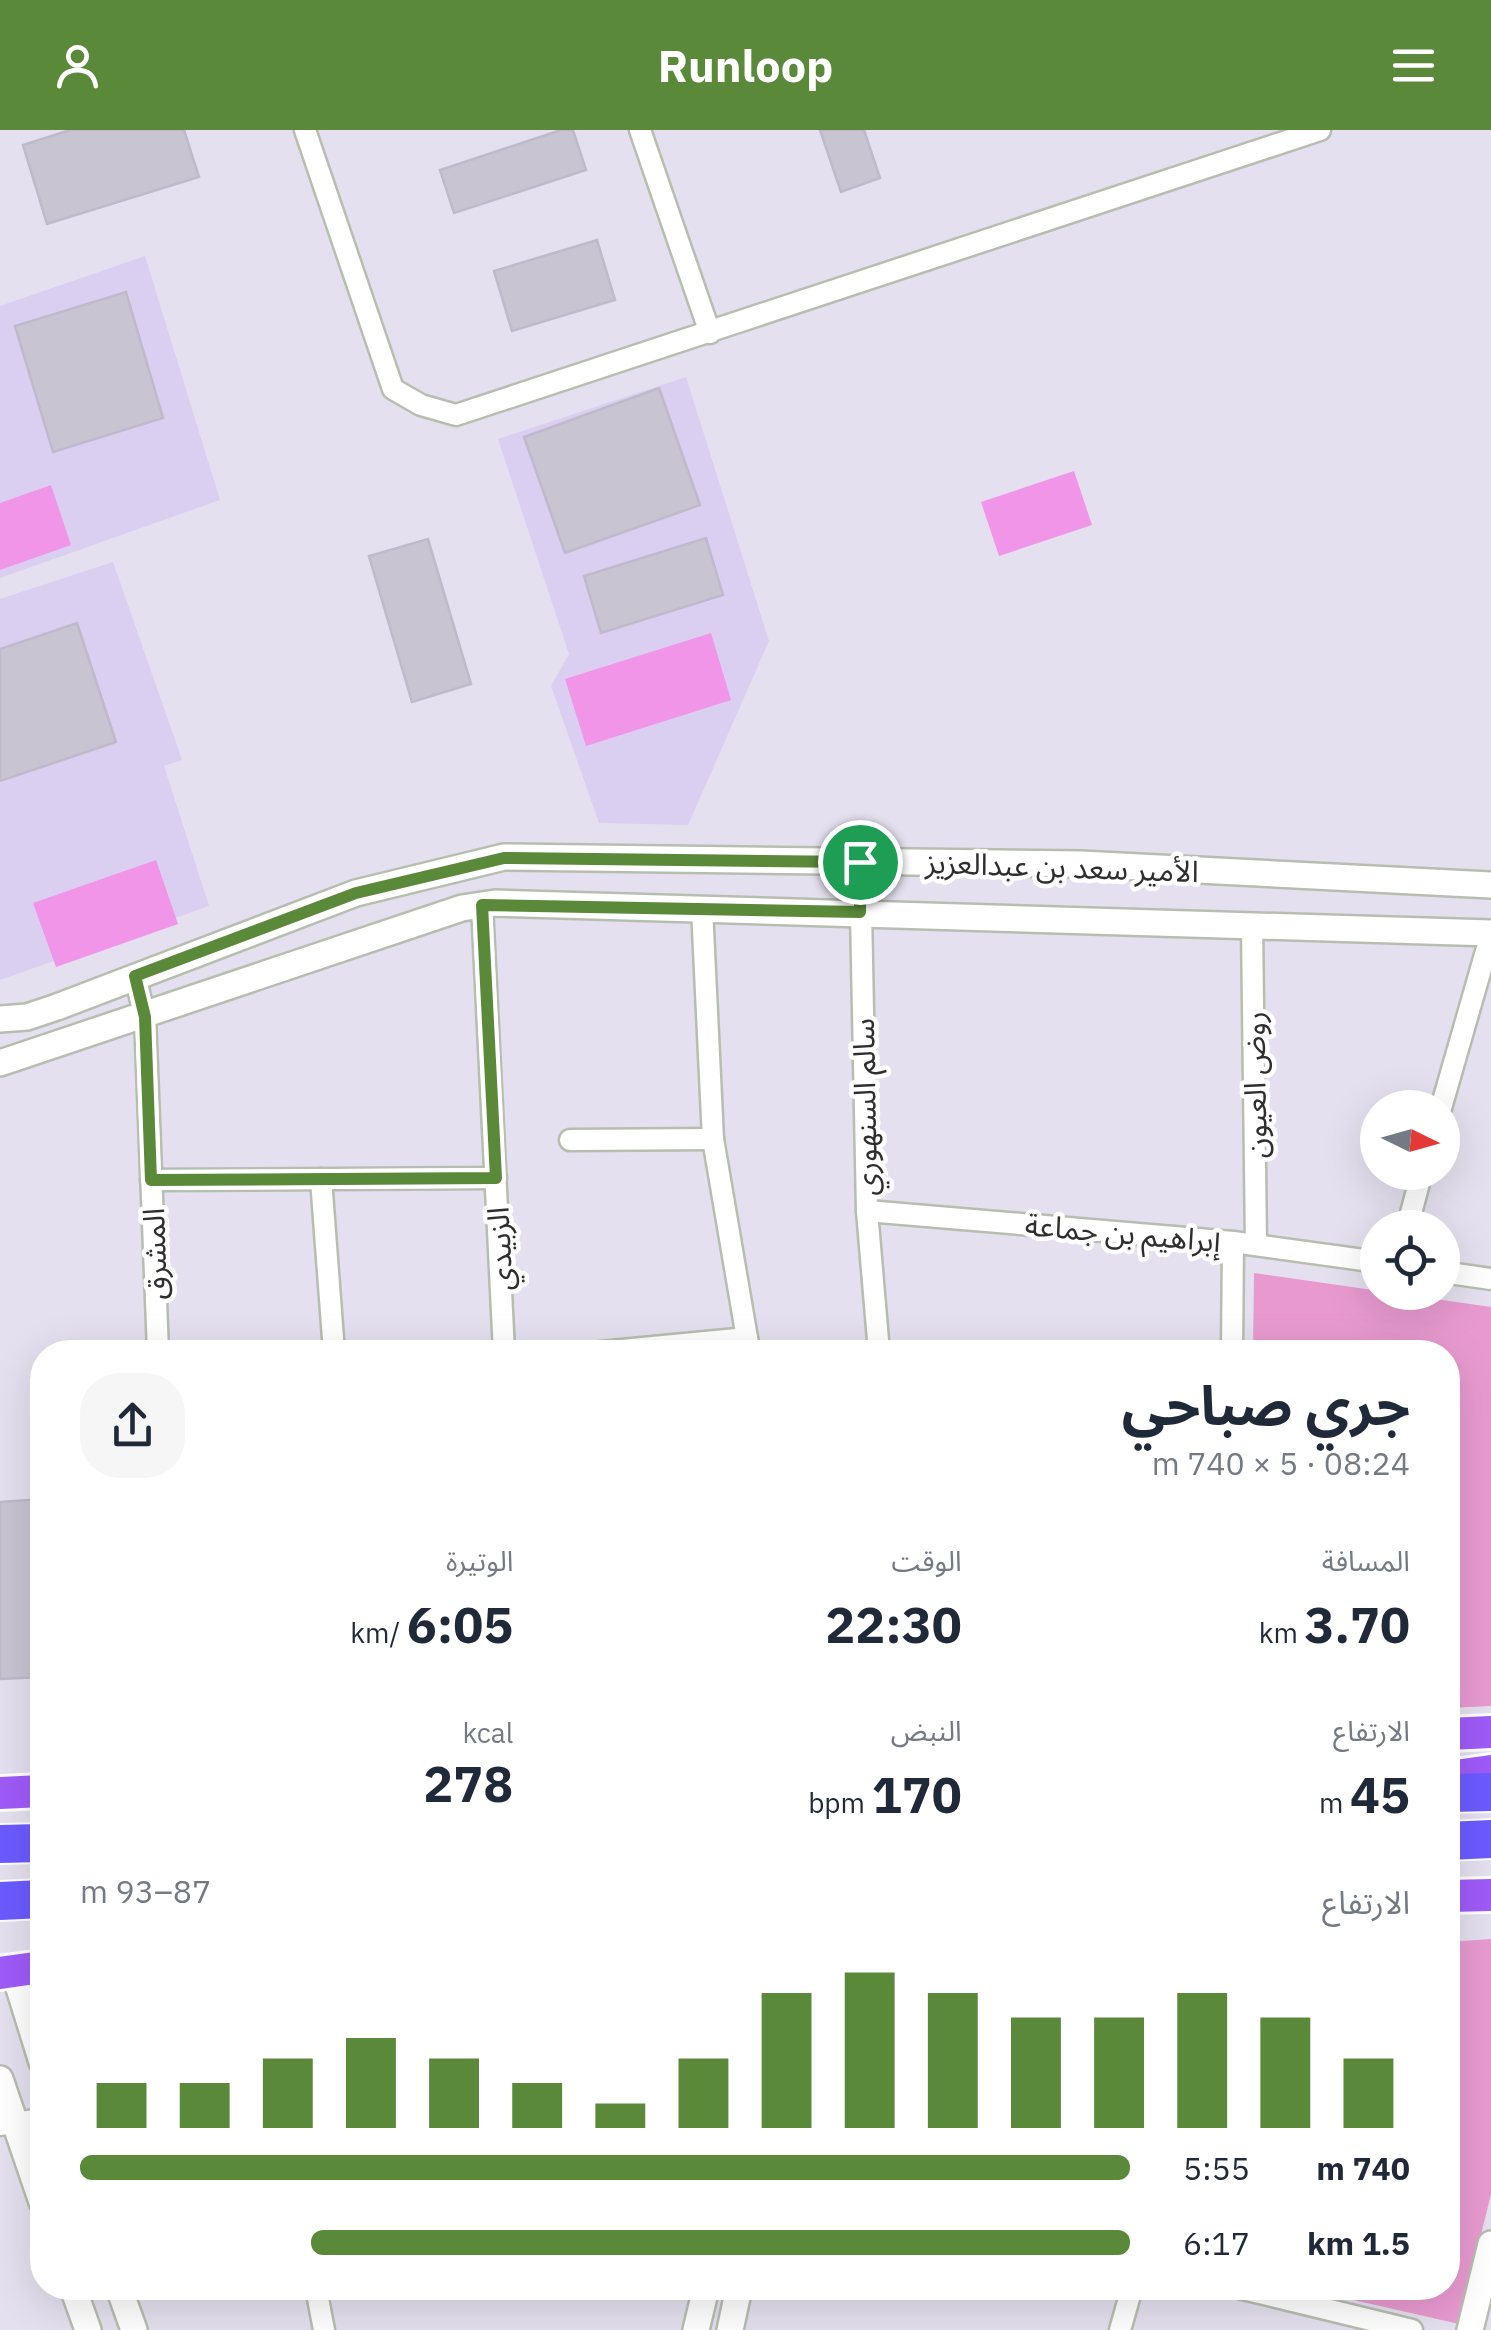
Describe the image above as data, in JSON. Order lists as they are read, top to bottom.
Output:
{
  "streets": {
    "street": [
      "الأمير سعد بن عبدالعزيز",
      "روض العيون",
      "سالم السنهوري",
      "إبراهيم بن جماعة",
      "الزبيدي",
      "المشرق"
    ]
  },
  "crossings": [
    ["الأمير سعد بن عبدالعزيز", "روض العيون"],
    ["الأمير سعد بن عبدالعزيز", "سالم السنهوري"],
    ["الأمير سعد بن عبدالعزيز", "الزبيدي"],
    ["الأمير سعد بن عبدالعزيز", "المشرق"],
    ["روض العيون", "إبراهيم بن جماعة"],
    ["سالم السنهوري", "إبراهيم بن جماعة"]
  ],
  "north": "right",
  "page": {
    "header": "Runloop",
    "heading": ["جري صباحي", "08:24 · 5 × 740 m"],
    "stats": [
      ["المسافة", "3.70 km"],
      ["الوقت", "22:30"],
      ["الوتيرة", "6:05 /km"],
      ["الارتفاع", "45 m"],
      ["النبض", "170 bpm"],
      ["kcal", "278"]
    ],
    "chart": ["الارتفاع", "87–93 m"],
    "list": [
      {
        "name": "740 m",
        "note": "5:55"
      },
      {
        "name": "1.5 km",
        "note": "6:17"
      }
    ]
  }
}
